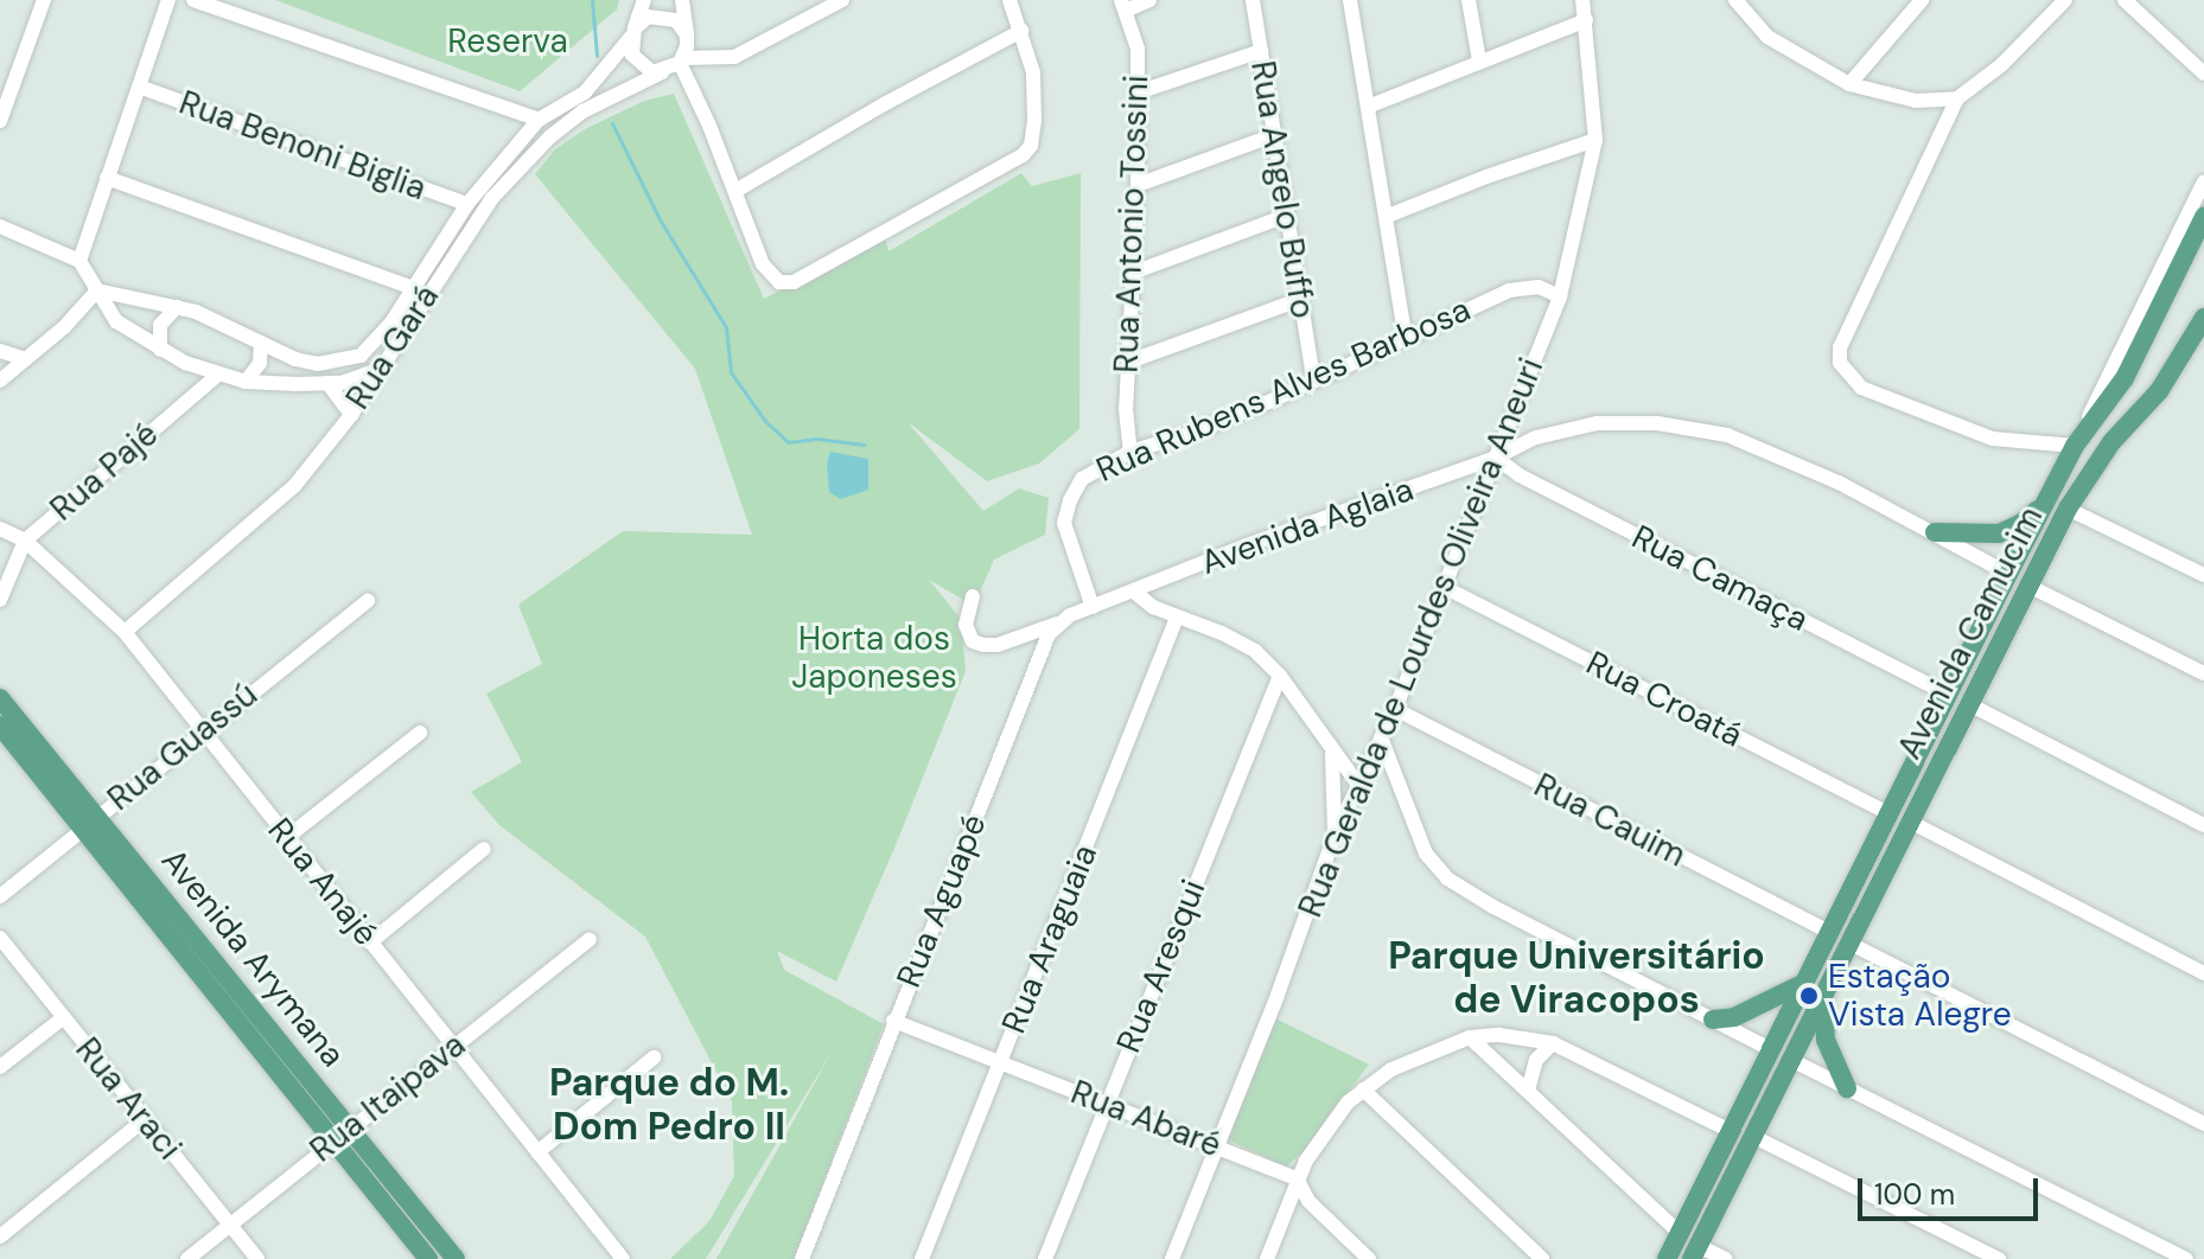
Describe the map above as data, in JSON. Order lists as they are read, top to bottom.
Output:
{
  "streets": {
    "main road": ["Avenida Camucim", "Avenida Arymana"],
    "street": [
      "Rua Benoni Biglia",
      "Rua Angelo Buffo",
      "Rua Antonio Tossini",
      "Rua Gará",
      "Rua Rubens Alves Barbosa",
      "Rua Pajé",
      "Avenida Aglaia",
      "Rua Camaça",
      "Rua Geralda de Lourdes Oliveira Aneuri",
      "Rua Croatá",
      "Rua Guassú",
      "Rua Cauim",
      "Rua Anajé",
      "Rua Aguapé",
      "Rua Araguaia",
      "Rua Aresqui",
      "Rua Itaipava",
      "Rua Araci",
      "Rua Abaré"
    ]
  },
  "crossings": [
    ["Rua Angelo Buffo", "Rua Rubens Alves Barbosa"],
    ["Rua Antonio Tossini", "Rua Rubens Alves Barbosa"],
    ["Rua Gará", "Rua Anajé"],
    ["Rua Rubens Alves Barbosa", "Rua Geralda de Lourdes Oliveira Aneuri"],
    ["Rua Pajé", "Rua Anajé"],
    ["Avenida Aglaia", "Rua Camaça"],
    ["Avenida Aglaia", "Avenida Camucim"],
    ["Avenida Aglaia", "Rua Geralda de Lourdes Oliveira Aneuri"],
    ["Rua Camaça", "Avenida Camucim"],
    ["Rua Camaça", "Rua Geralda de Lourdes Oliveira Aneuri"],
    ["Avenida Camucim", "Rua Croatá"],
    ["Avenida Camucim", "Rua Cauim"],
    ["Rua Geralda de Lourdes Oliveira Aneuri", "Rua Croatá"],
    ["Rua Geralda de Lourdes Oliveira Aneuri", "Rua Cauim"],
    ["Rua Geralda de Lourdes Oliveira Aneuri", "Rua Abaré"],
    ["Rua Guassú", "Rua Anajé"],
    ["Rua Guassú", "Avenida Arymana"],
    ["Rua Anajé", "Rua Itaipava"],
    ["Rua Aguapé", "Rua Abaré"],
    ["Rua Araguaia", "Rua Abaré"],
    ["Avenida Arymana", "Rua Itaipava"],
    ["Rua Aresqui", "Rua Abaré"],
    ["Rua Itaipava", "Rua Araci"]
  ],
  "districts": ["Parque Universitário de Viracopos", "Parque do M. Dom Pedro II"],
  "parks": ["Reserva", "Horta dos Japoneses"],
  "places": ["Estação Vista Alegre"],
  "scale_bar": "100 m"
}
